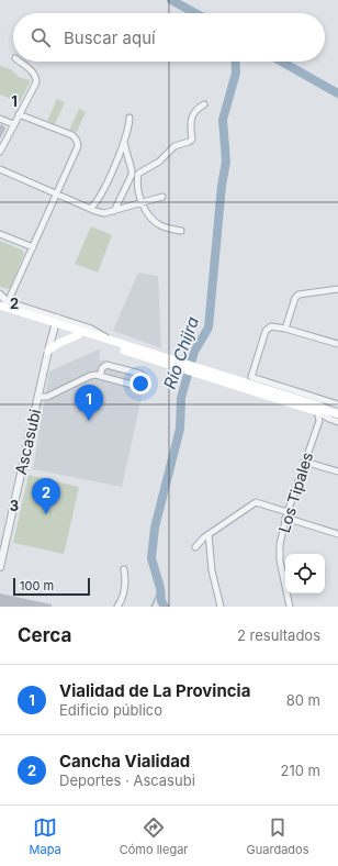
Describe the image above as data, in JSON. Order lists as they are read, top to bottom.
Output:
{
  "streets": {
    "street": ["Ascasubi", "Los Tipales"]
  },
  "water": ["Río Chijra"],
  "scale_bar": "100 m",
  "page": {
    "search": "Buscar aquí",
    "pins": ["1", "2"],
    "scale": "100 m",
    "heading": ["Cerca", "2 resultados"],
    "list": [
      {
        "mark": "1",
        "name": "Vialidad de La Provincia",
        "note": "Edificio público",
        "value": "80 m"
      },
      {
        "mark": "2",
        "name": "Cancha Vialidad",
        "note": "Deportes · Ascasubi",
        "value": "210 m"
      }
    ],
    "nav": ["Mapa", "Cómo llegar", "Guardados"]
  },
  "grid": {
    "rows": ["1", "2", "3"]
  }
}
